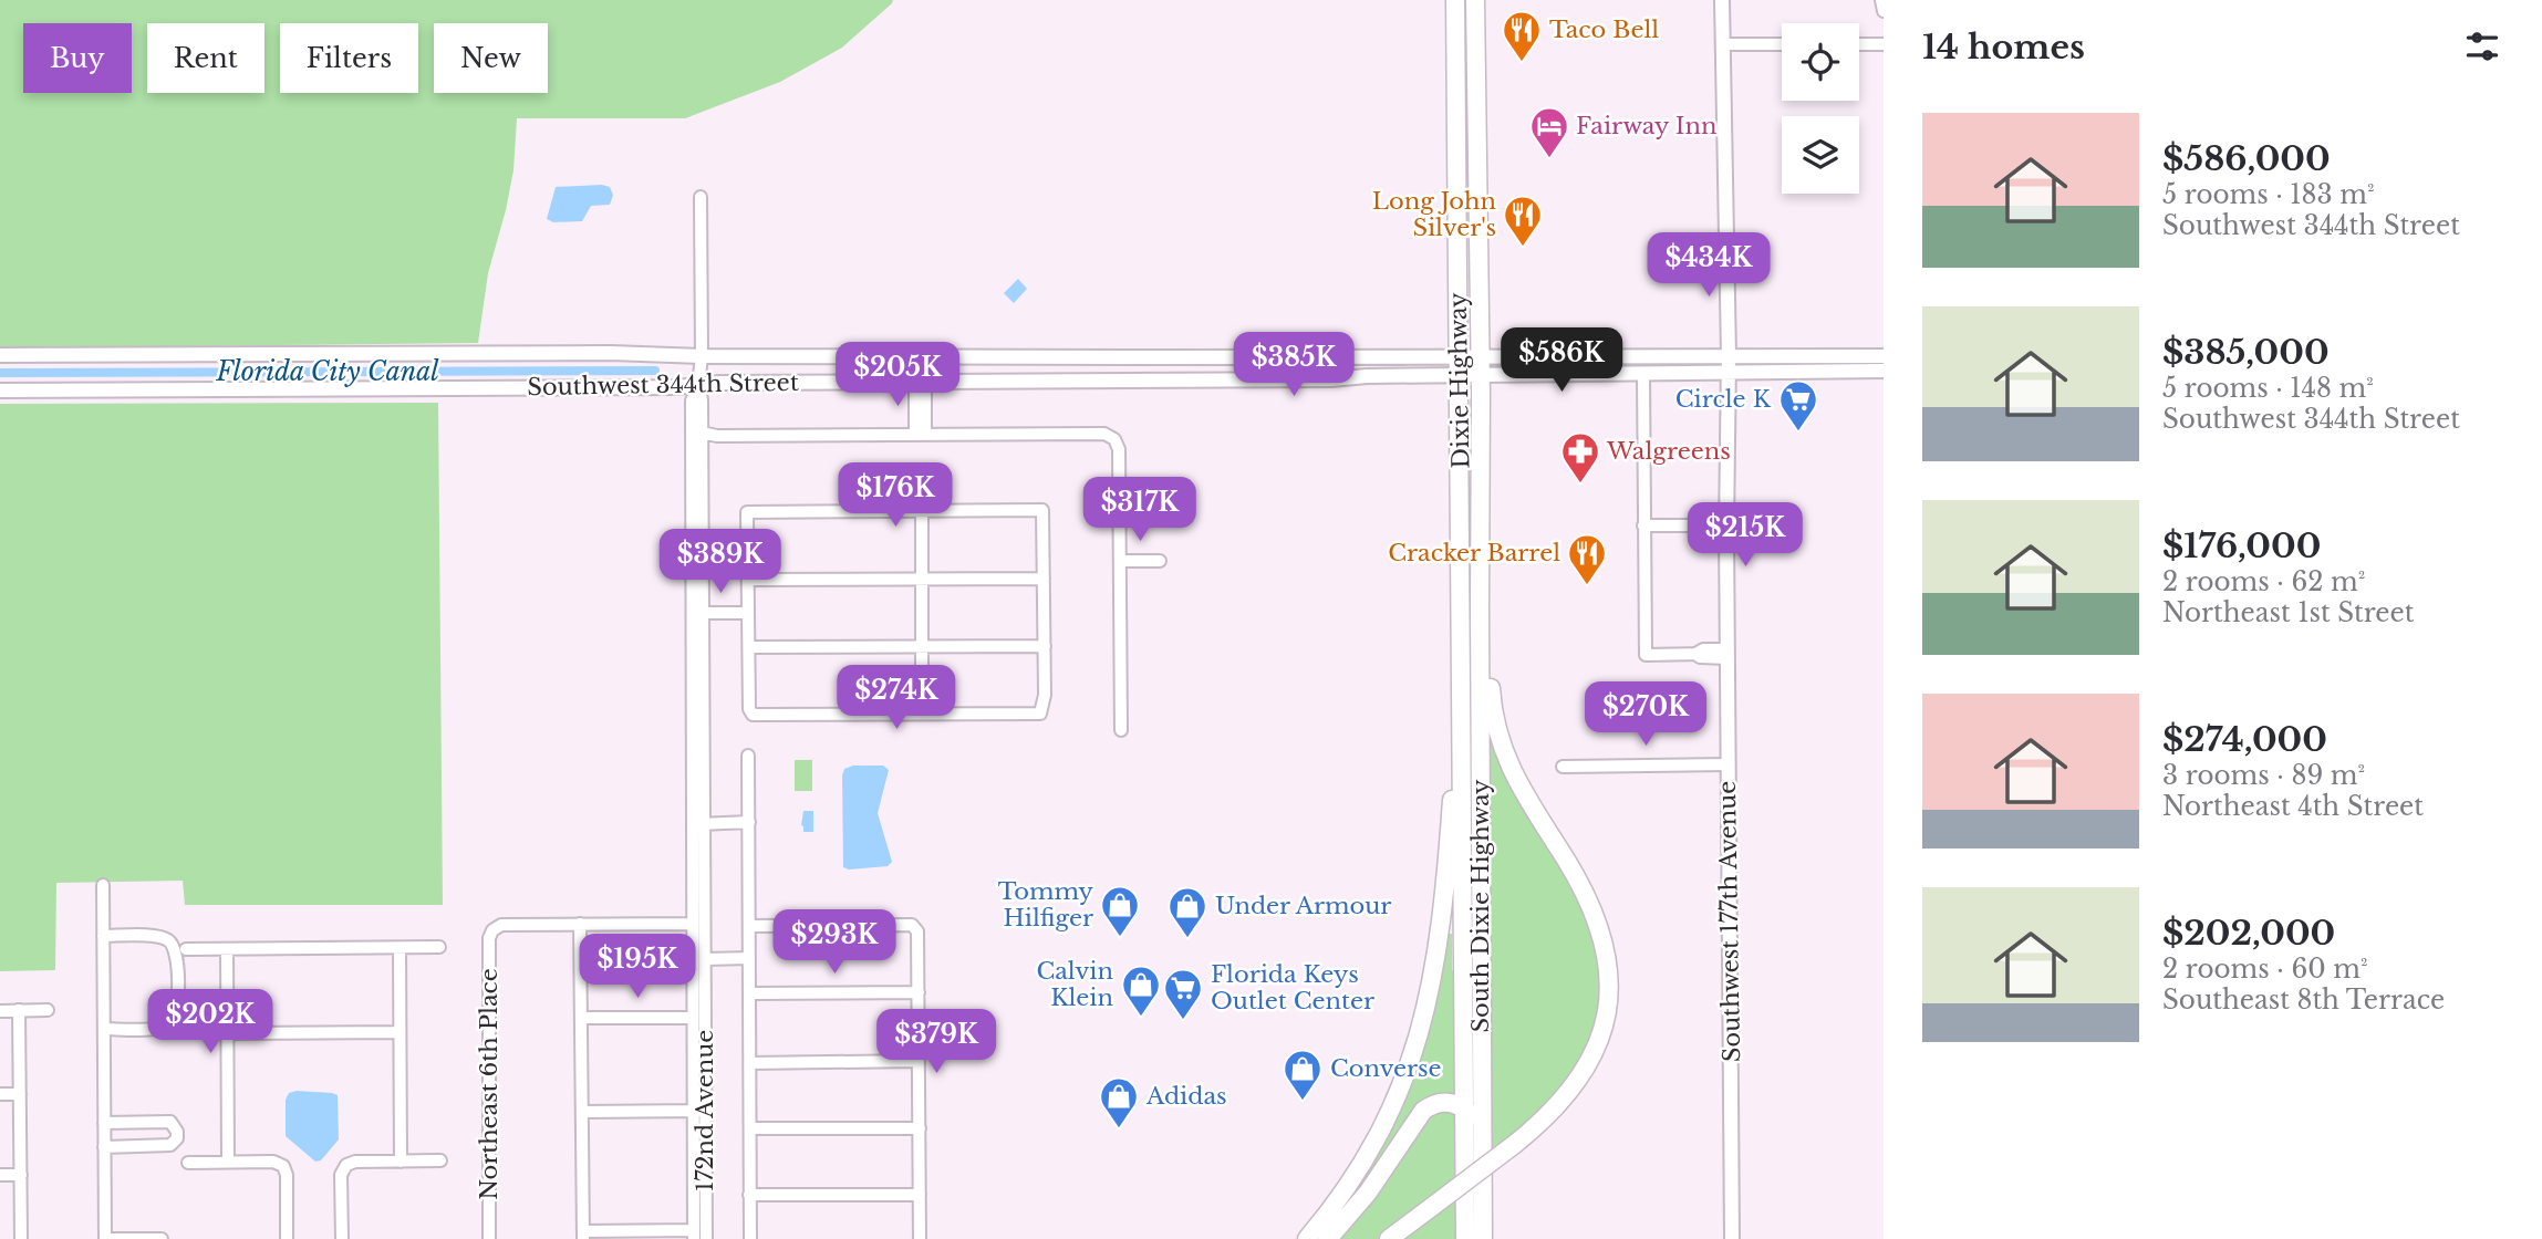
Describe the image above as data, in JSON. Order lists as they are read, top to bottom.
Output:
{
  "streets": {
    "highway": ["Dixie Highway", "South Dixie Highway"],
    "main road": ["Southwest 344th Street", "Southwest 177th Avenue"],
    "street": ["Northeast 6th Place", "172nd Avenue"]
  },
  "crossings": [
    ["Dixie Highway", "Southwest 344th Street"],
    ["Dixie Highway", "South Dixie Highway"],
    ["Southwest 344th Street", "Southwest 177th Avenue"]
  ],
  "water": ["Florida City Canal"],
  "places": {
    "restaurant": ["Taco Bell", "Long John Silver's", "Cracker Barrel"],
    "hotel": ["Fairway Inn"],
    "supermarket": ["Circle K", "Florida Keys Outlet Center"],
    "pharmacy": ["Walgreens"],
    "shop": [
      "Tommy Hilfiger",
      "Under Armour",
      "Calvin Klein",
      "Converse",
      "Adidas"
    ]
  },
  "page": {
    "heading": "14 homes",
    "chip": [
      "Buy",
      "Rent",
      "Filters",
      "New"
    ],
    "list": [
      {
        "name": "$586,000",
        "note": "5 rooms · 183 m² · Southwest 344th Street"
      },
      {
        "name": "$385,000",
        "note": "5 rooms · 148 m² · Southwest 344th Street"
      },
      {
        "name": "$176,000",
        "note": "2 rooms · 62 m² · Northeast 1st Street"
      },
      {
        "name": "$274,000",
        "note": "3 rooms · 89 m² · Northeast 4th Street"
      },
      {
        "name": "$202,000",
        "note": "2 rooms · 60 m² · Southeast 8th Terrace"
      }
    ],
    "price": [
      "$434K",
      "$586K",
      "$385K",
      "$205K",
      "$176K",
      "$317K",
      "$215K",
      "$389K",
      "$274K",
      "$270K",
      "$293K",
      "$195K",
      "$202K",
      "$379K"
    ]
  }
}
